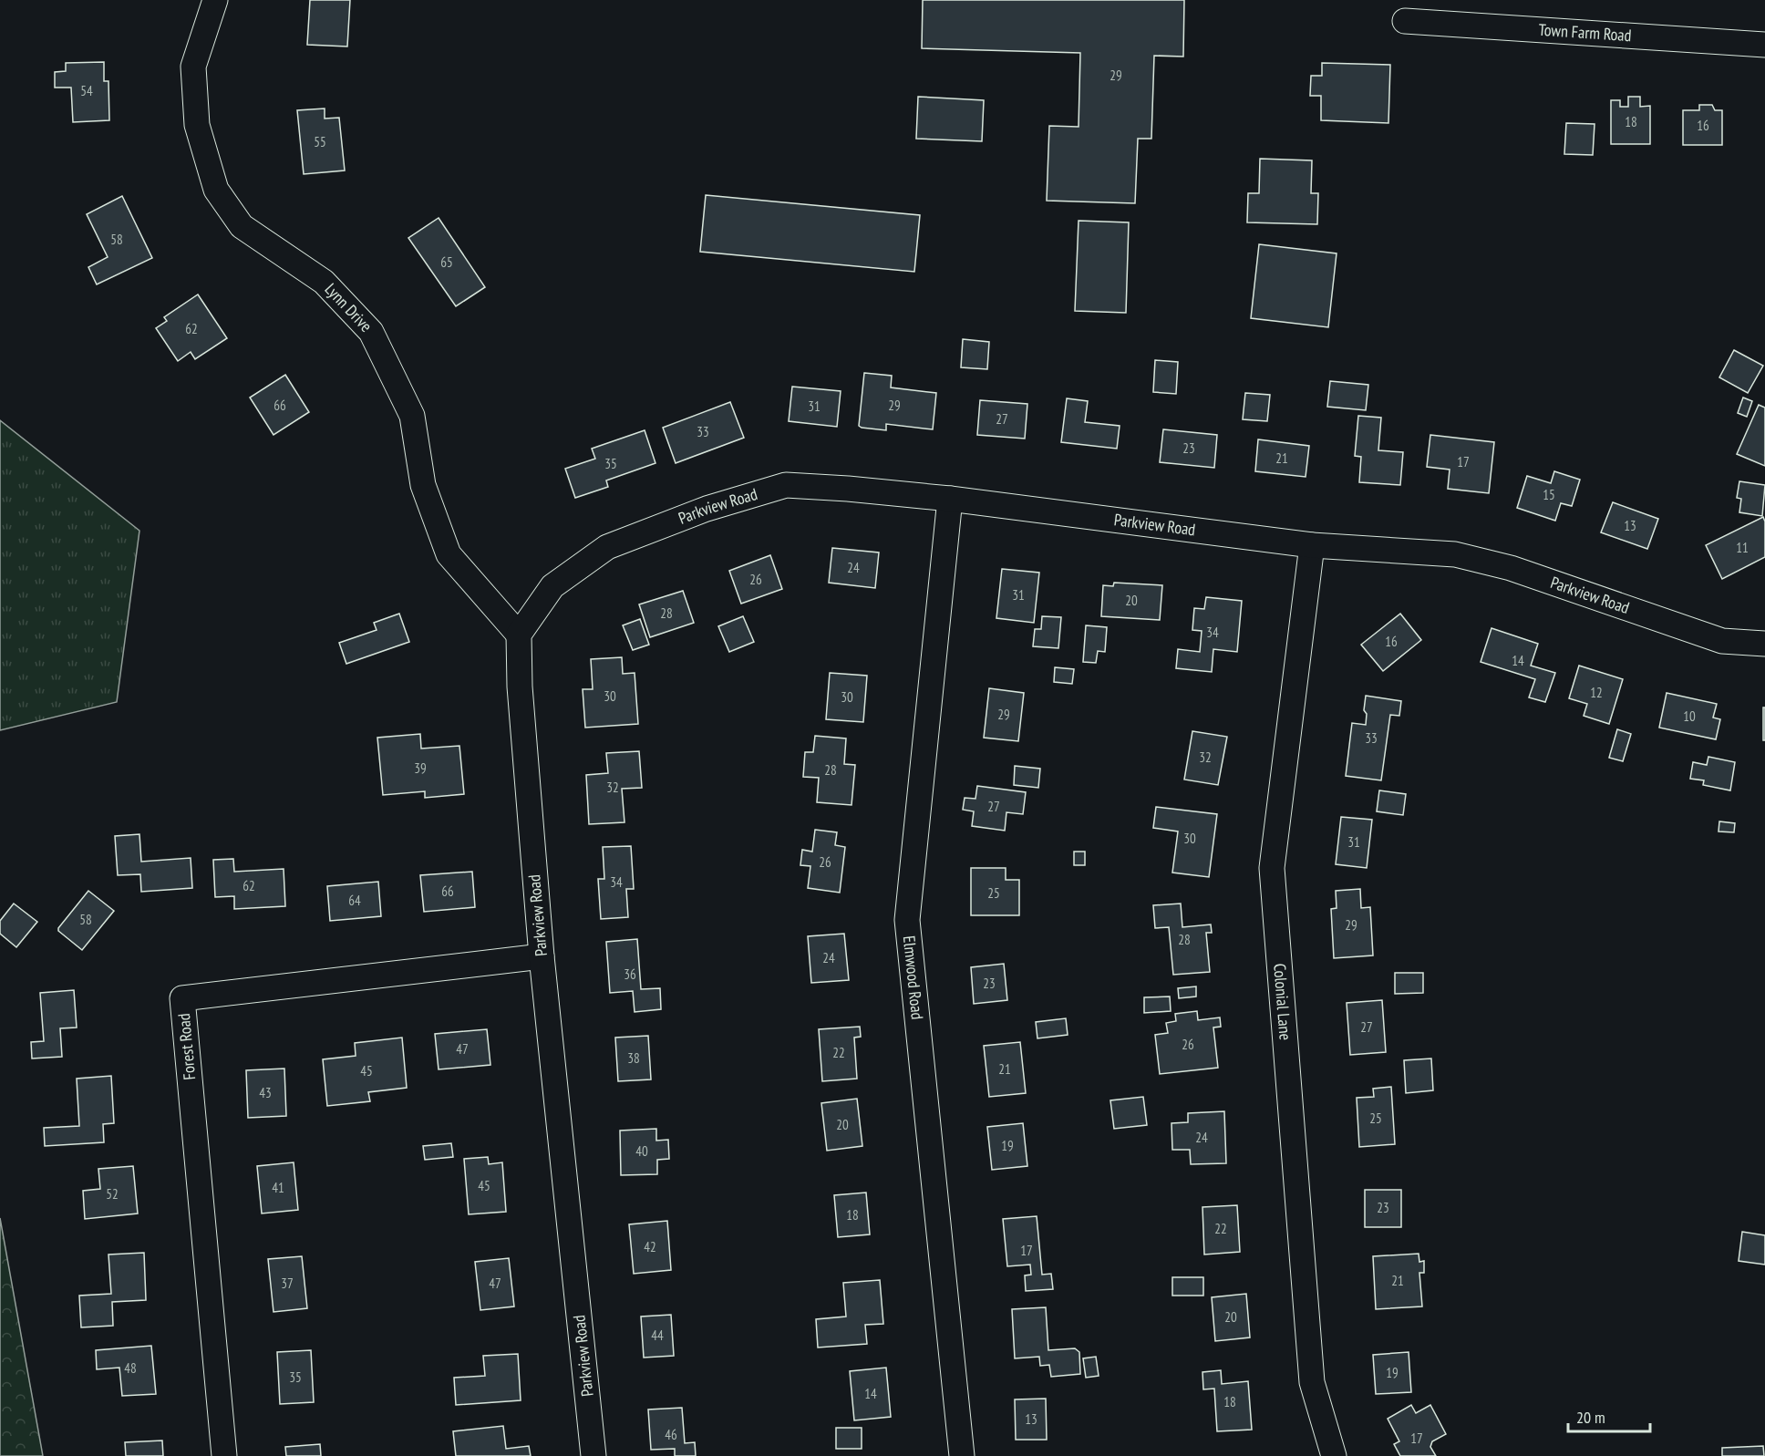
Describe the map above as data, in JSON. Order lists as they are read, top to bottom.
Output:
{
  "streets": {
    "street": [
      "Town Farm Road",
      "Lynn Drive",
      "Parkview Road",
      "Elmwood Road",
      "Colonial Lane",
      "Forest Road"
    ]
  },
  "crossings": [
    ["Lynn Drive", "Parkview Road"],
    ["Parkview Road", "Elmwood Road"],
    ["Parkview Road", "Colonial Lane"],
    ["Parkview Road", "Forest Road"]
  ],
  "house_numbers": [
    "29",
    "54",
    "18",
    "16",
    "55",
    "58",
    "65",
    "62",
    "66",
    "29",
    "31",
    "27",
    "33",
    "23",
    "21",
    "17",
    "35",
    "15",
    "13",
    "11",
    "24",
    "26",
    "31",
    "20",
    "28",
    "34",
    "16",
    "14",
    "12",
    "30",
    "30",
    "29",
    "10",
    "33",
    "32",
    "39",
    "28",
    "32",
    "27",
    "30",
    "31",
    "26",
    "34",
    "62",
    "66",
    "25",
    "64",
    "58",
    "29",
    "28",
    "24",
    "36",
    "23",
    "27",
    "26",
    "47",
    "22",
    "38",
    "21",
    "45",
    "43",
    "25",
    "20",
    "24",
    "19",
    "40",
    "45",
    "41",
    "52",
    "23",
    "18",
    "22",
    "42",
    "17",
    "21",
    "37",
    "47",
    "20",
    "44",
    "48",
    "19",
    "35",
    "14",
    "18",
    "13",
    "46",
    "17"
  ],
  "scale_bar": "20 m"
}
